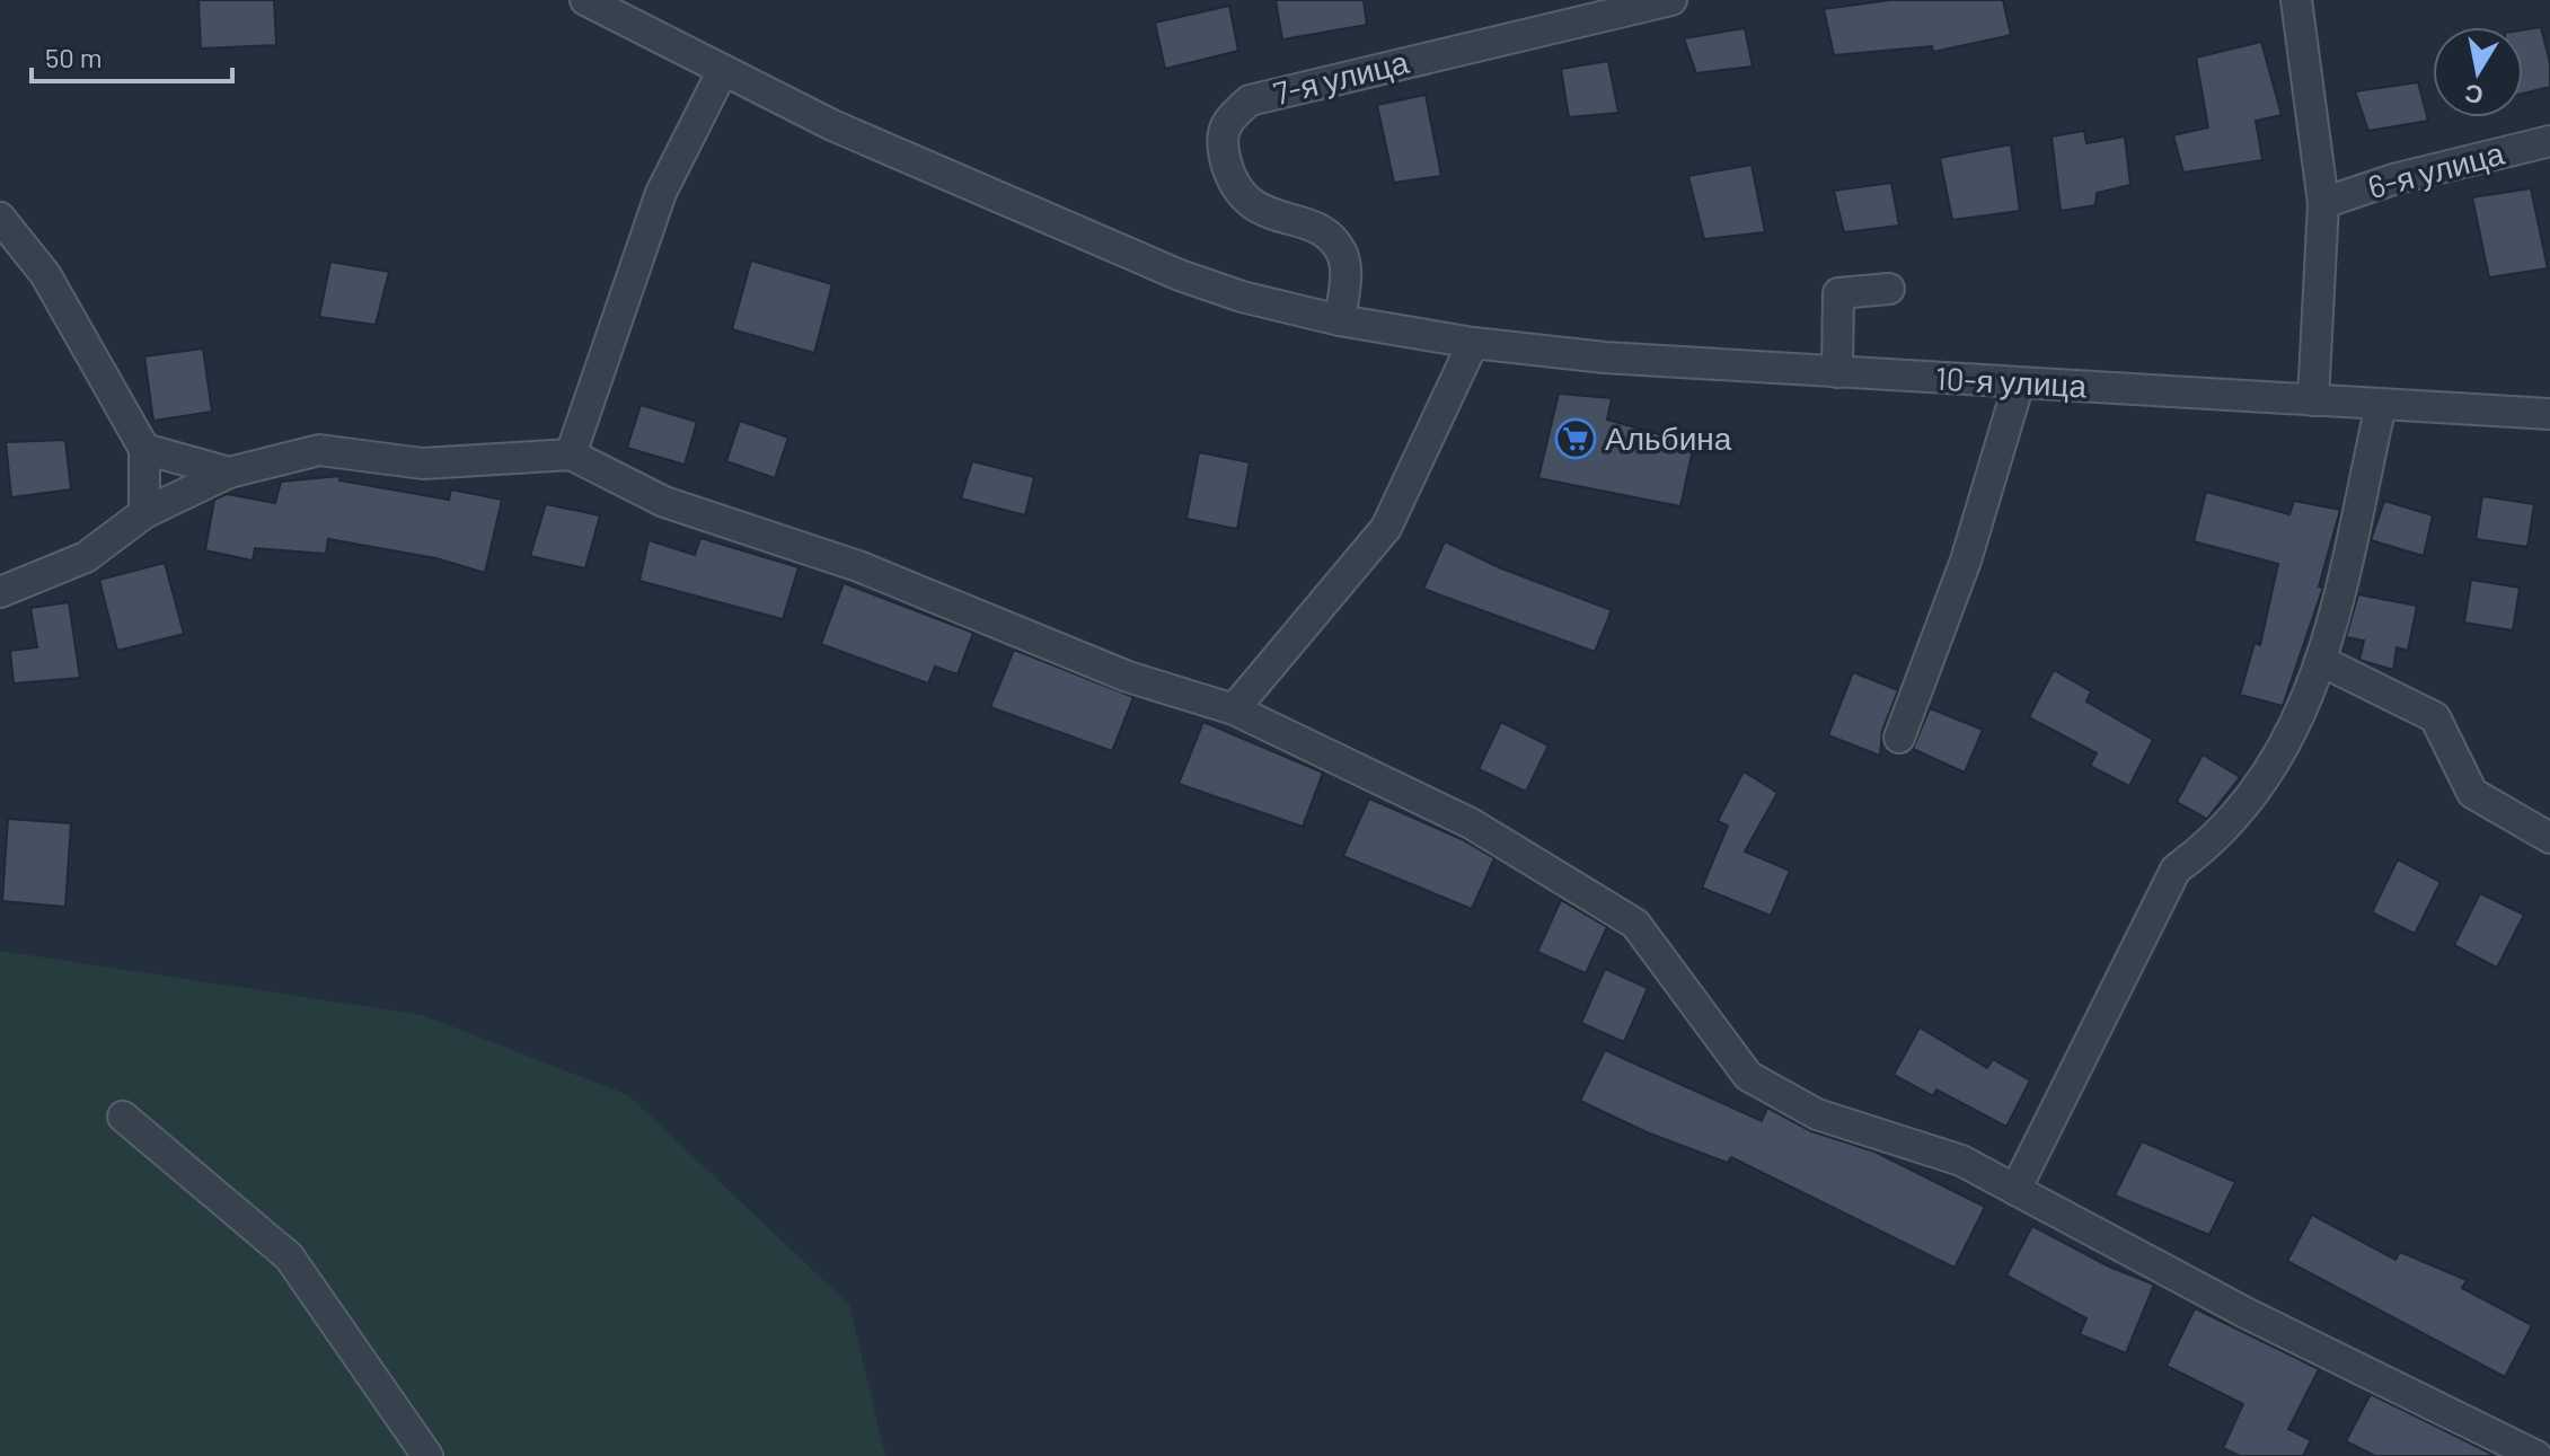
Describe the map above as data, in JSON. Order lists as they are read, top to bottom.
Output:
{
  "streets": {
    "street": ["7-я улица", "6-я улица", "10-я улица"]
  },
  "crossings": [
    ["7-я улица", "10-я улица"]
  ],
  "places": {
    "supermarket": ["Альбина"]
  },
  "scale_bar": "50 m",
  "north": "bottom"
}
